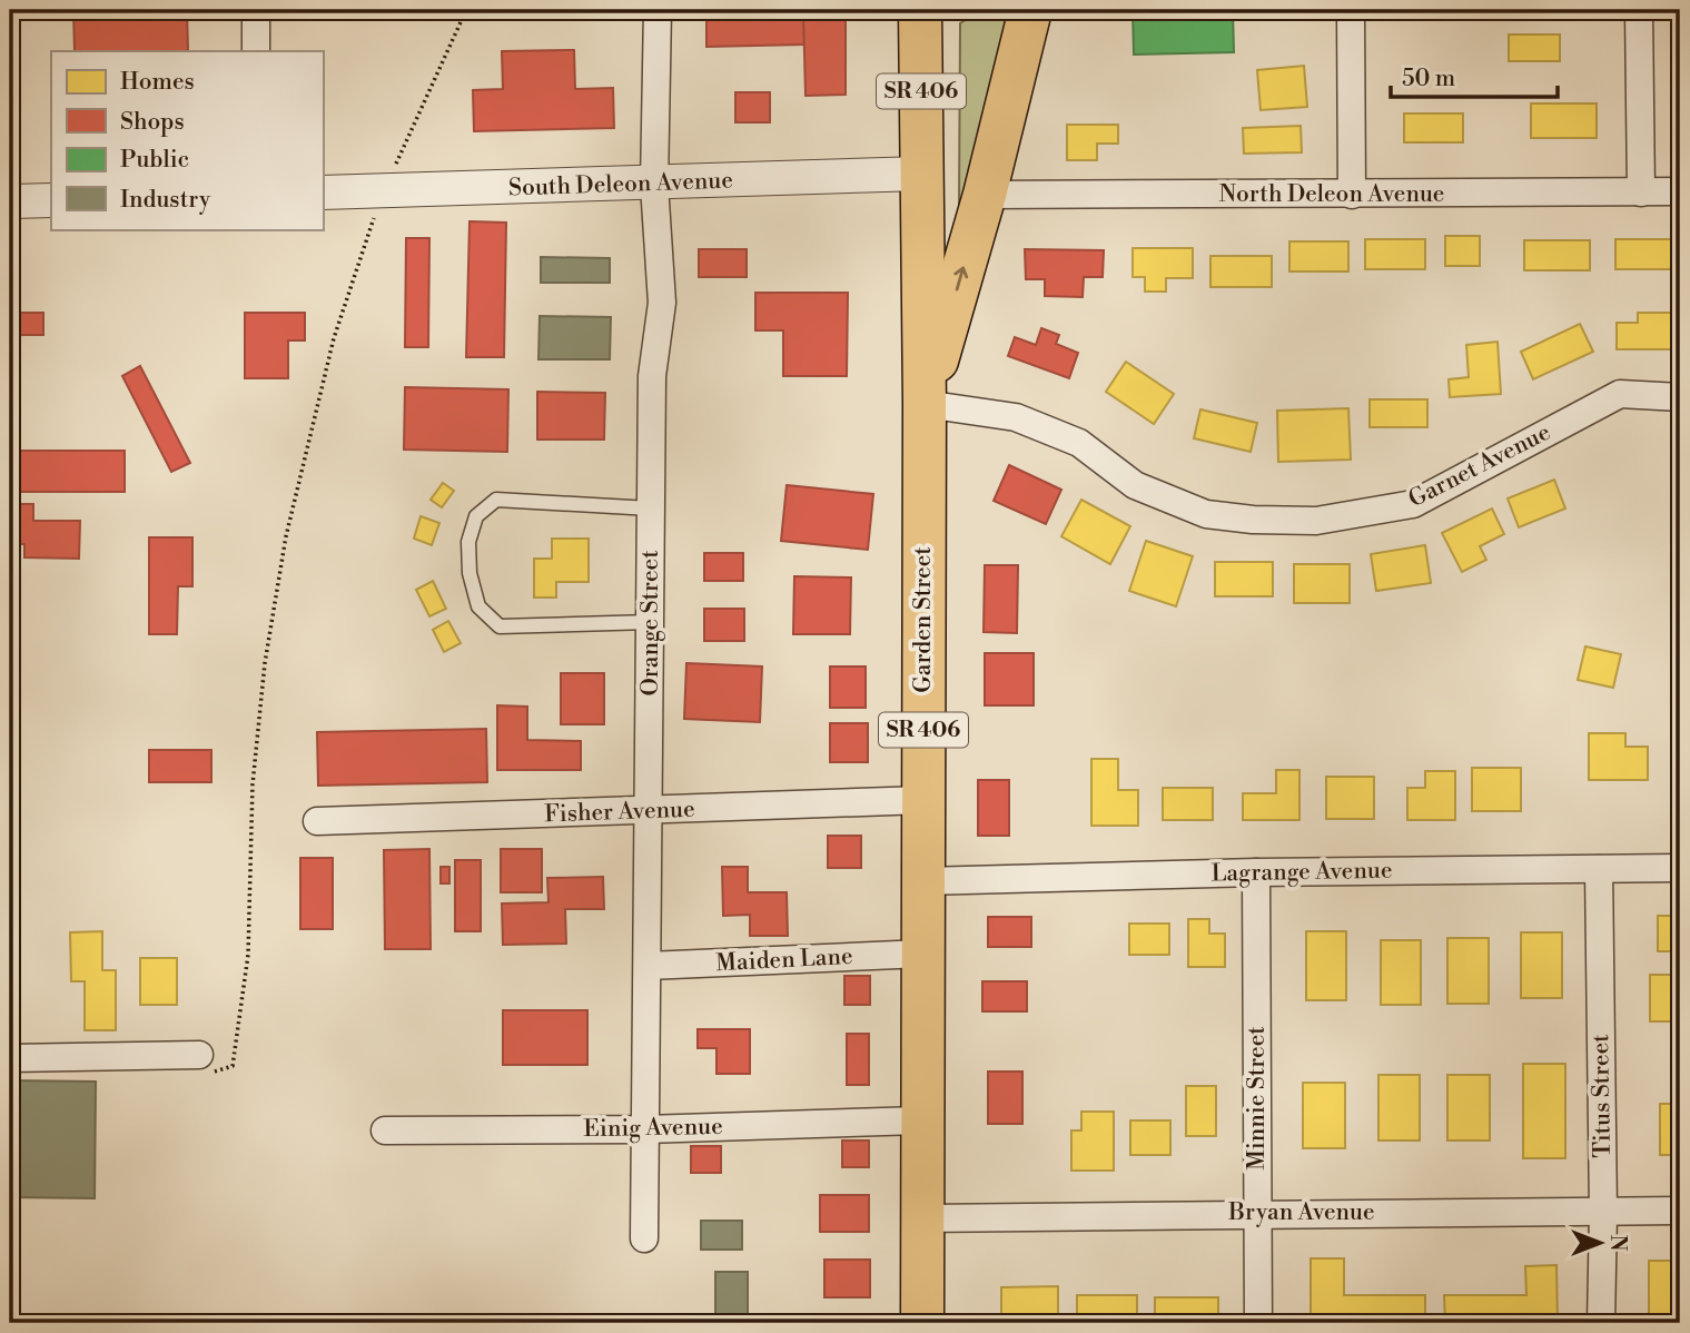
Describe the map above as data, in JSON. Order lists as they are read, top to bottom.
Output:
{
  "streets": {
    "main road": ["SR 406", "Garden Street"],
    "street": [
      "South Deleon Avenue",
      "North Deleon Avenue",
      "Garnet Avenue",
      "Orange Street",
      "Fisher Avenue",
      "Lagrange Avenue",
      "Maiden Lane",
      "Titus Street",
      "Minnie Street",
      "Einig Avenue",
      "Bryan Avenue"
    ]
  },
  "crossings": [
    ["South Deleon Avenue", "Garden Street"],
    ["South Deleon Avenue", "Orange Street"],
    ["Garnet Avenue", "Garden Street"],
    ["Garden Street", "Fisher Avenue"],
    ["Garden Street", "Lagrange Avenue"],
    ["Garden Street", "Maiden Lane"],
    ["Garden Street", "Einig Avenue"],
    ["Garden Street", "Bryan Avenue"],
    ["Orange Street", "Fisher Avenue"],
    ["Orange Street", "Maiden Lane"],
    ["Orange Street", "Einig Avenue"],
    ["Lagrange Avenue", "Titus Street"],
    ["Lagrange Avenue", "Minnie Street"],
    ["Titus Street", "Bryan Avenue"],
    ["Minnie Street", "Bryan Avenue"]
  ],
  "legend": [
    "Homes",
    "Shops",
    "Public",
    "Industry"
  ],
  "scale_bar": "50 m",
  "north": "right"
}
